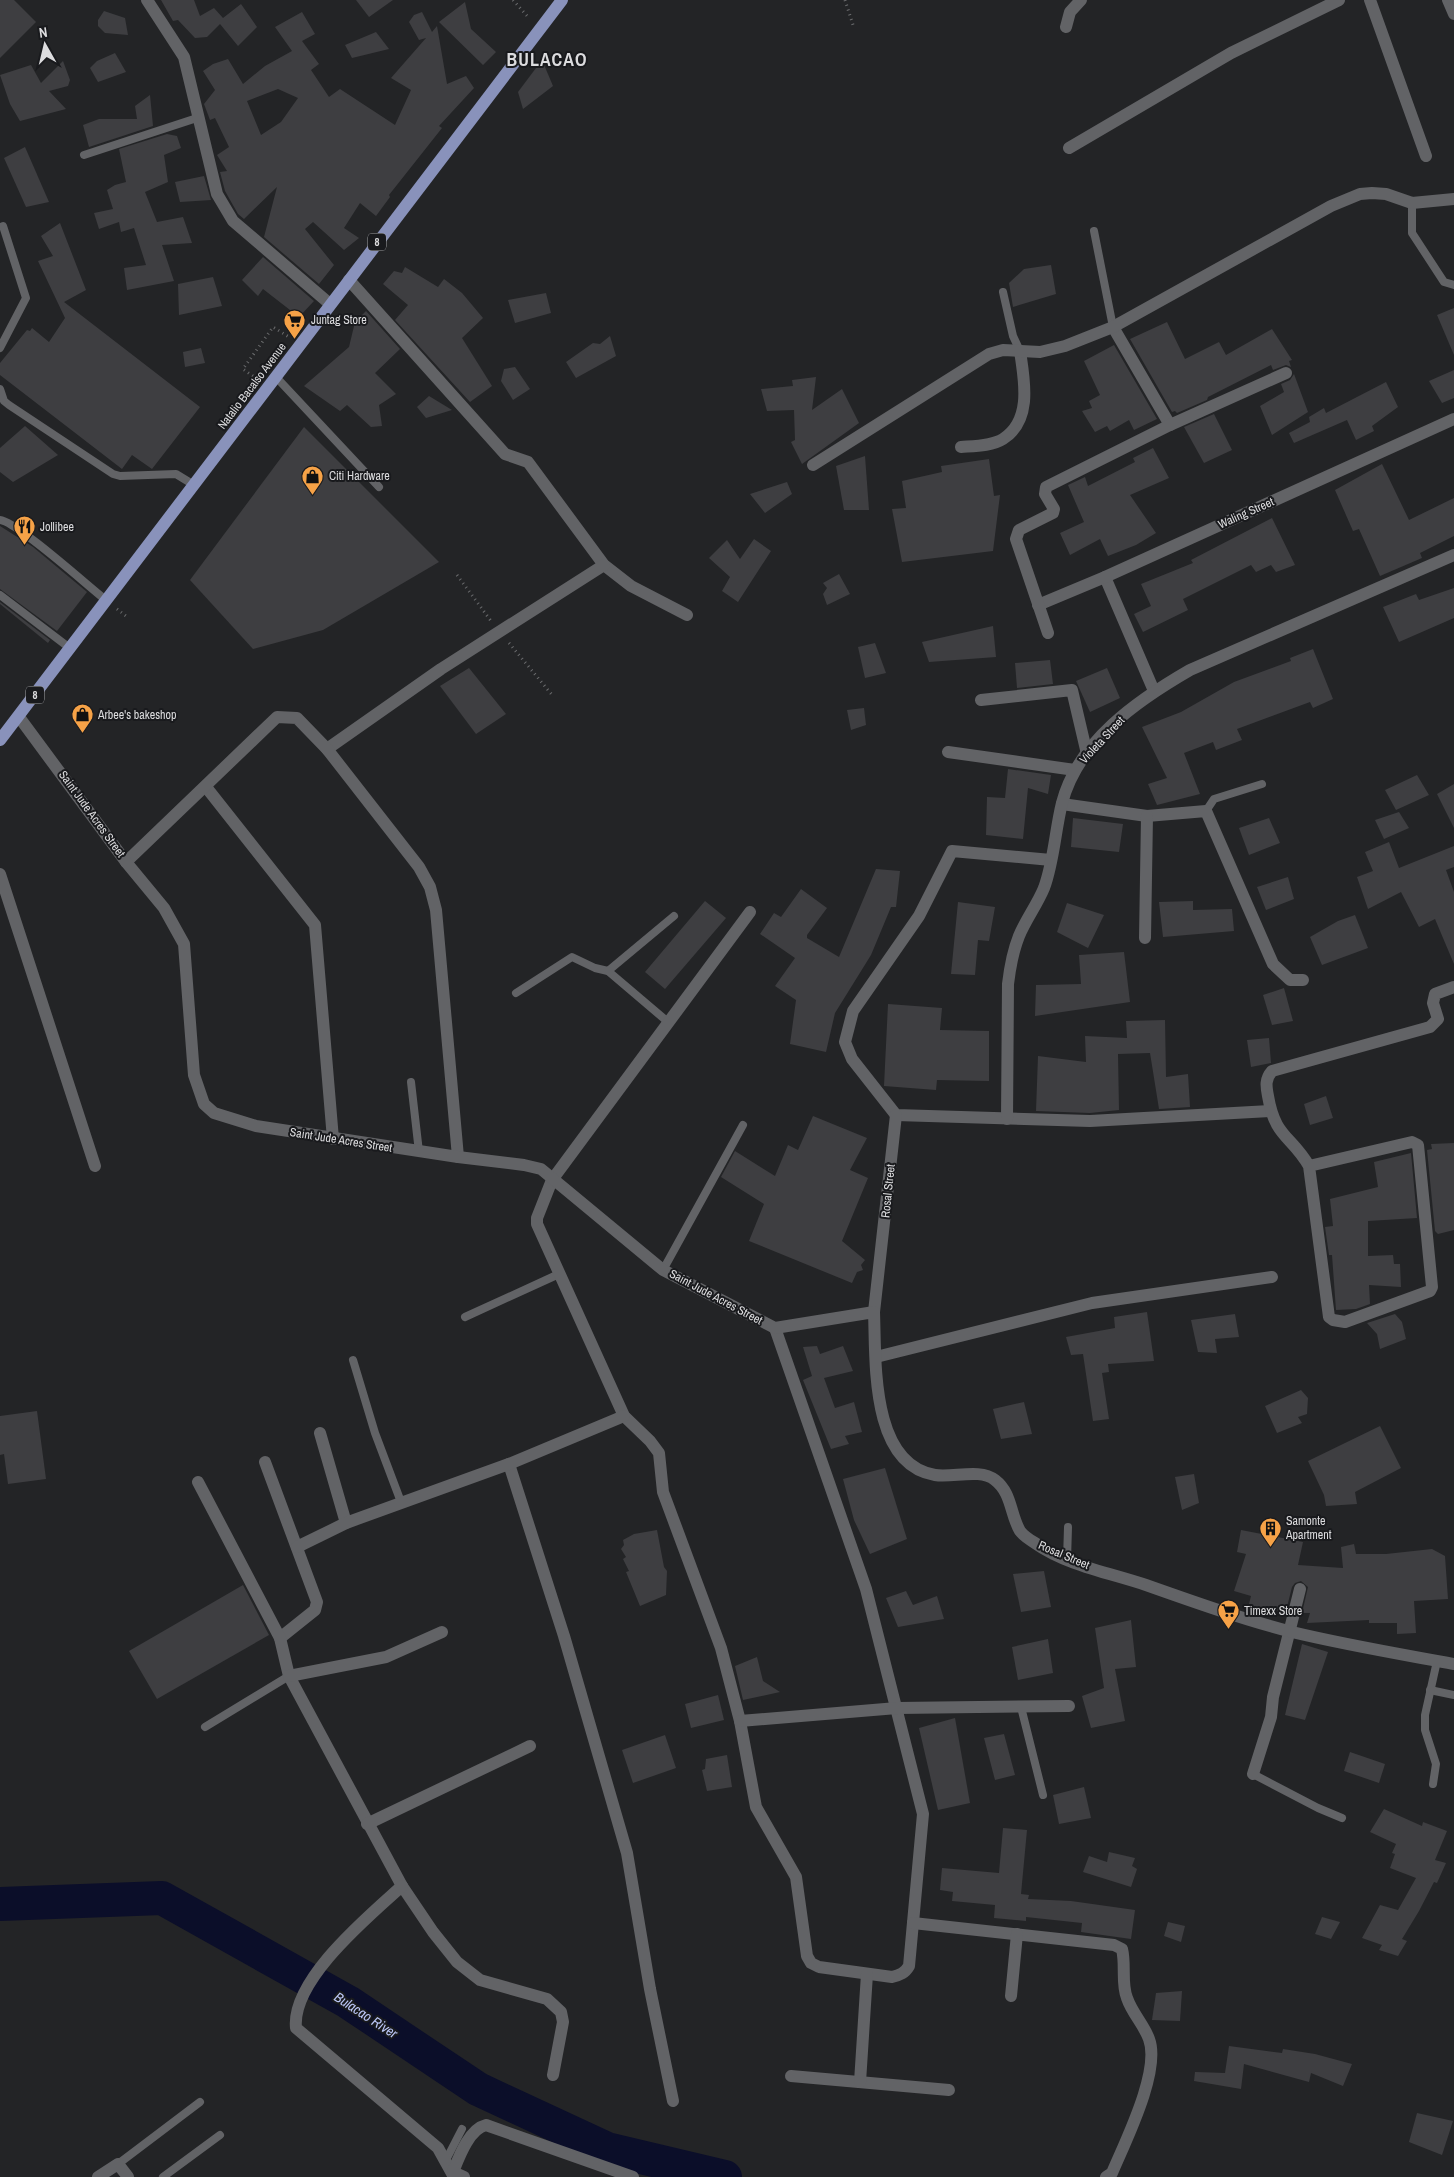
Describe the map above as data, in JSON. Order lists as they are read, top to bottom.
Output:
{
  "streets": {
    "main road": ["8", "Natalio Bacalso Avenue"],
    "street": [
      "Waling Street",
      "Violeta Street",
      "Saint Jude Acres Street",
      "Rosal Street"
    ]
  },
  "crossings": [
    ["Natalio Bacalso Avenue", "Saint Jude Acres Street"],
    ["Saint Jude Acres Street", "Rosal Street"]
  ],
  "districts": ["BULACAO"],
  "water": ["Bulacao River"],
  "places": {
    "supermarket": ["Juntag Store", "Timexx Store"],
    "shop": ["Citi Hardware", "Arbee's bakeshop"],
    "restaurant": ["Jollibee"],
    "building": ["Samonte Apartment"]
  },
  "north": "top"
}
